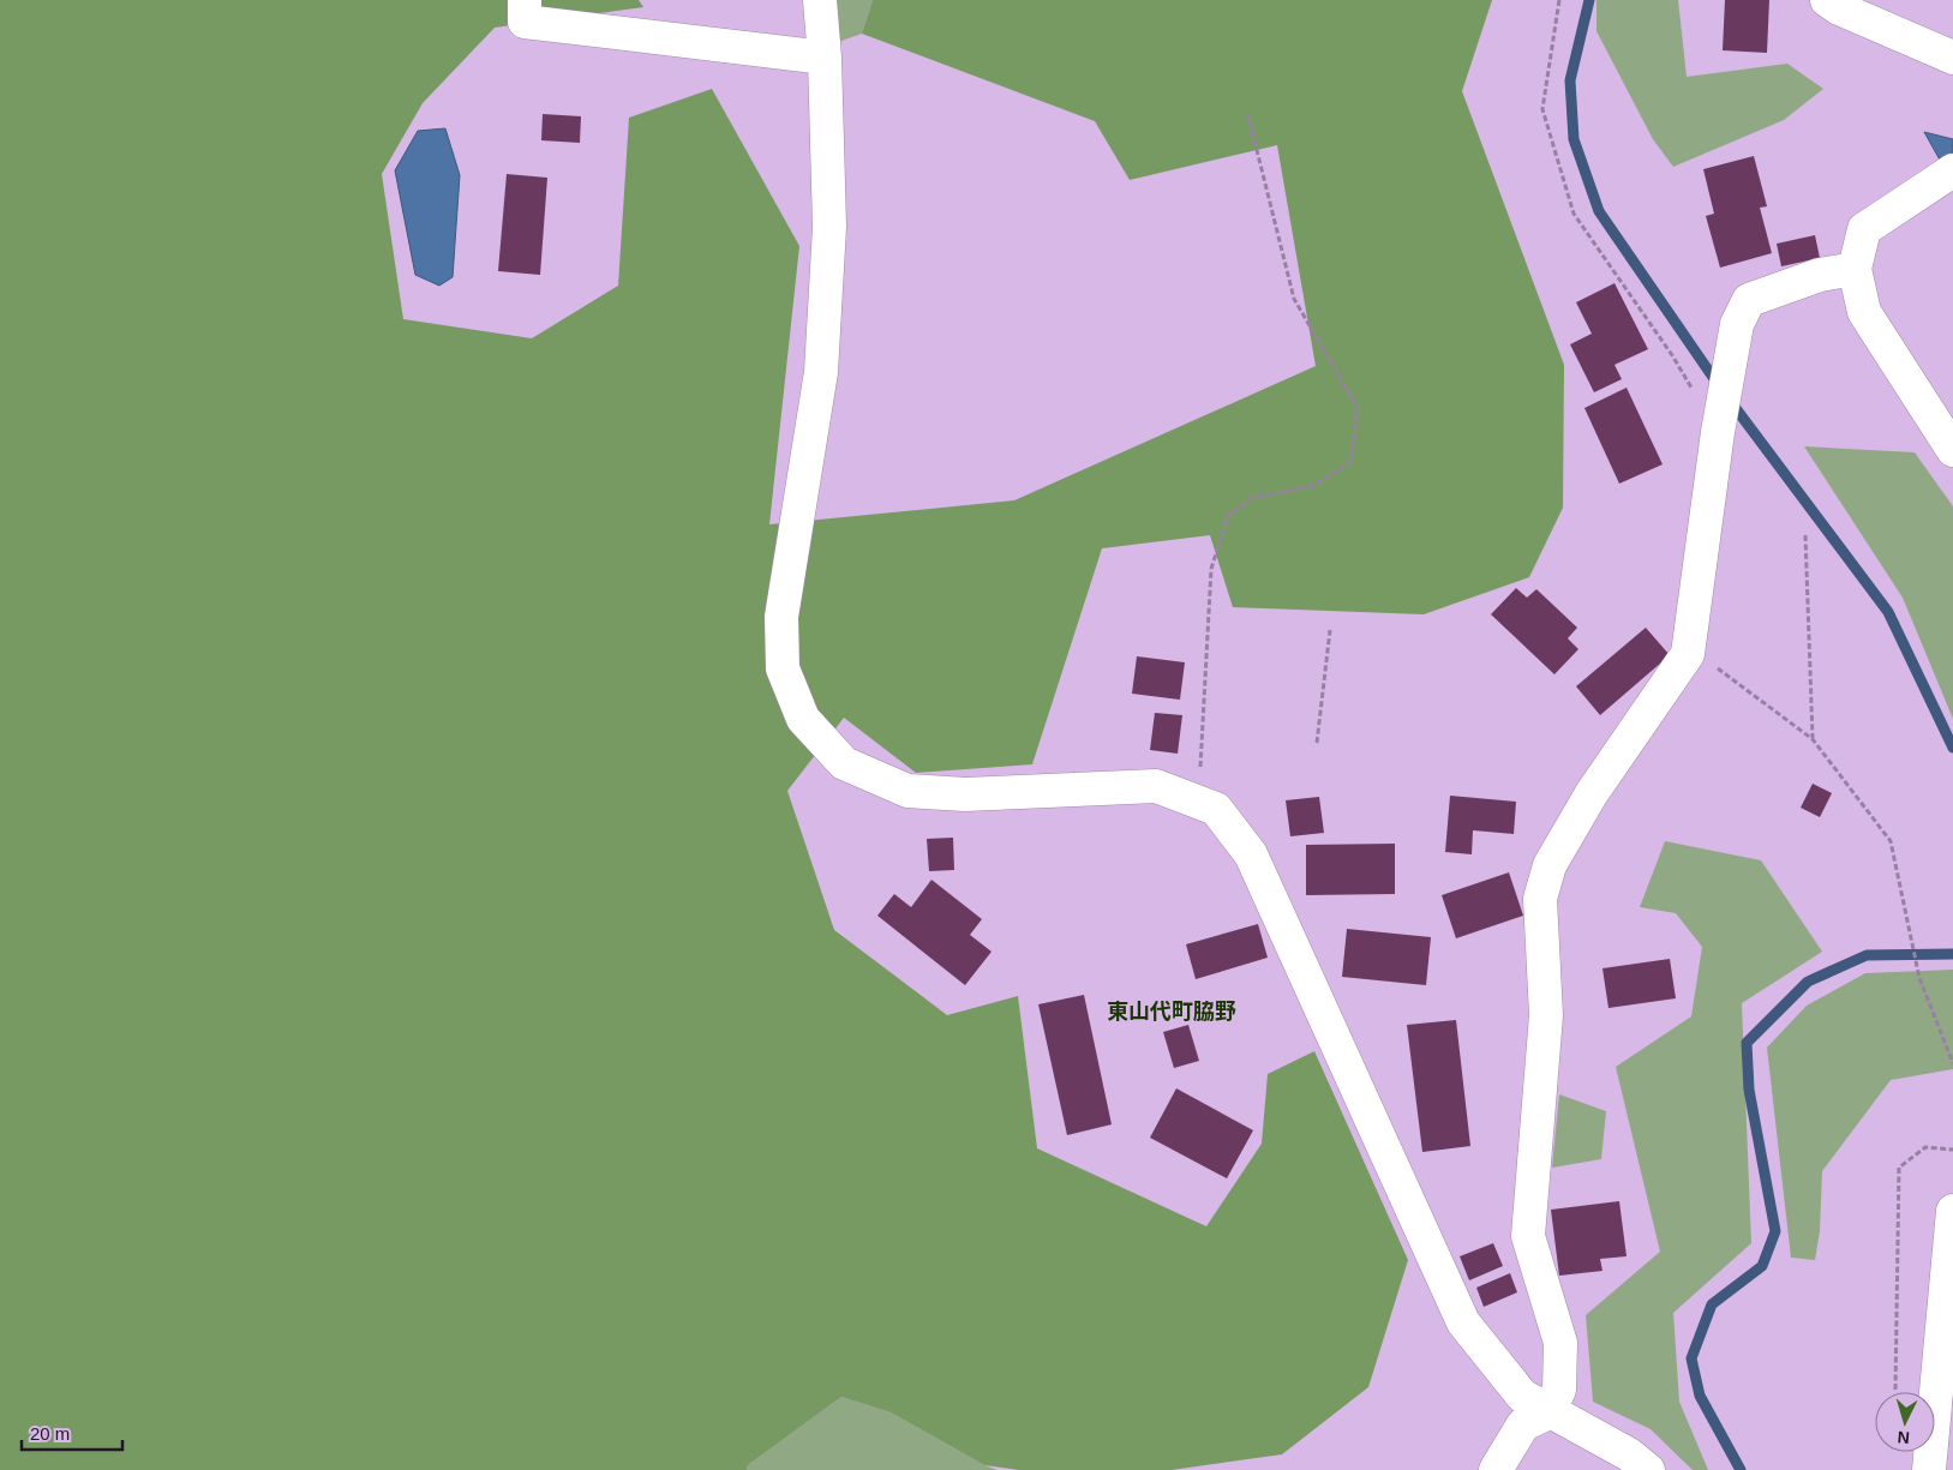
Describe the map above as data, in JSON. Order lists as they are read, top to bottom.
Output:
{
  "districts": ["東山代町脇野"],
  "scale_bar": "20 m",
  "north": "bottom"
}
